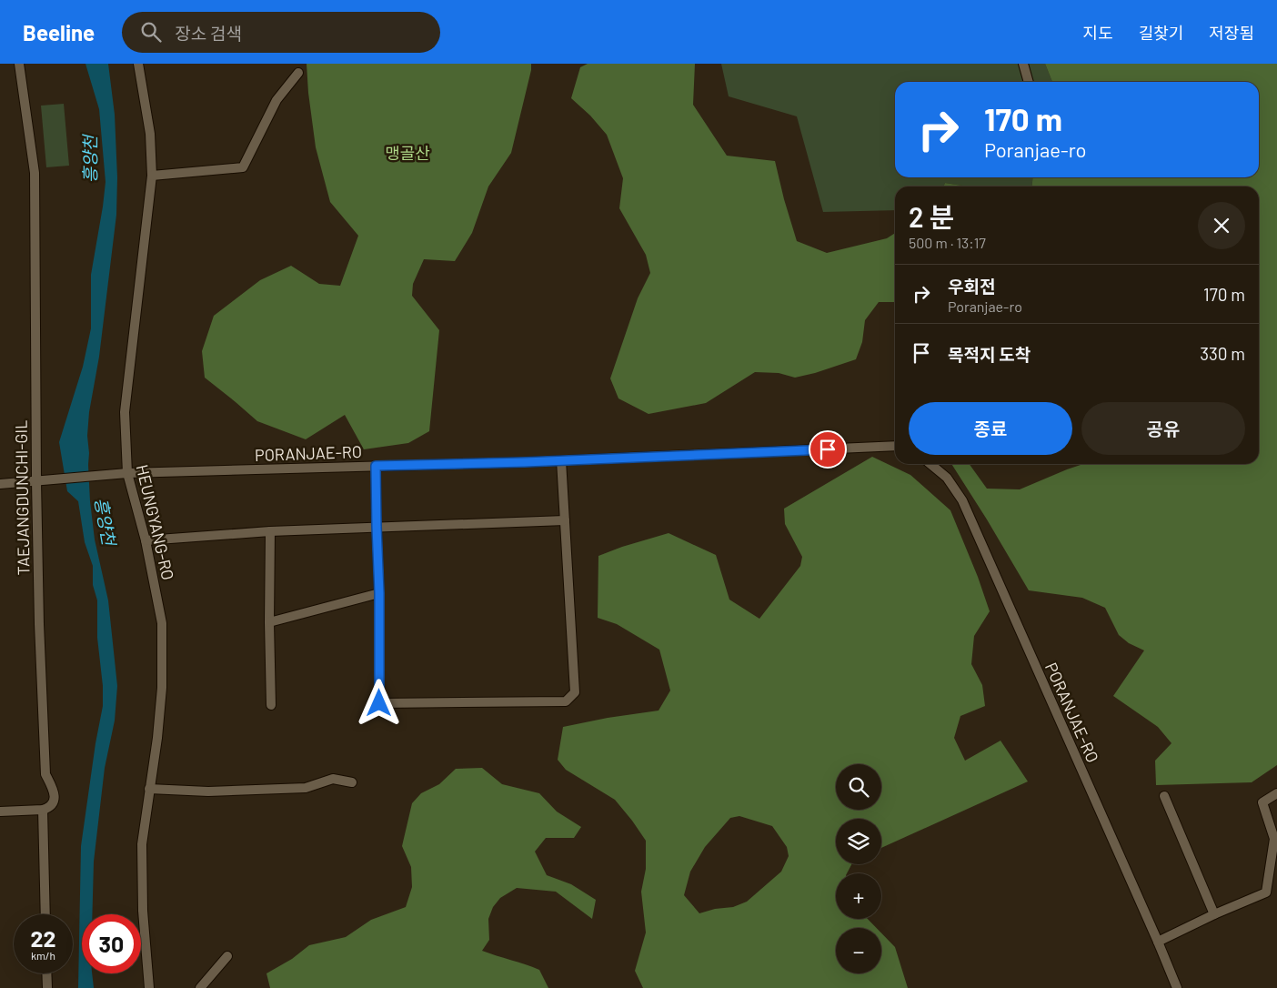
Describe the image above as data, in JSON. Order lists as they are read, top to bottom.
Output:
{
  "streets": {
    "street": ["PORANJAE-RO", "TAEJANGDUNCHI-GIL", "HEUNGYANG-RO"]
  },
  "crossings": [
    ["PORANJAE-RO", "TAEJANGDUNCHI-GIL"],
    ["PORANJAE-RO", "HEUNGYANG-RO"]
  ],
  "water": ["흥양천"],
  "parks": ["맹골산"],
  "page": {
    "header": "Beeline",
    "search": "장소 검색",
    "nav": ["지도", "길찾기", "저장됨"],
    "turn": ["170 m", "Poranjae-ro"],
    "heading": ["2 분", "500 m · 13:17"],
    "list": [
      {
        "name": "우회전",
        "note": "Poranjae-ro",
        "value": "170 m"
      },
      {
        "name": "목적지 도착",
        "value": "330 m"
      }
    ],
    "buttons": ["종료", "공유"],
    "map_buttons": ["+", "−"],
    "speed": "22 km/h",
    "limit": "30"
  }
}
